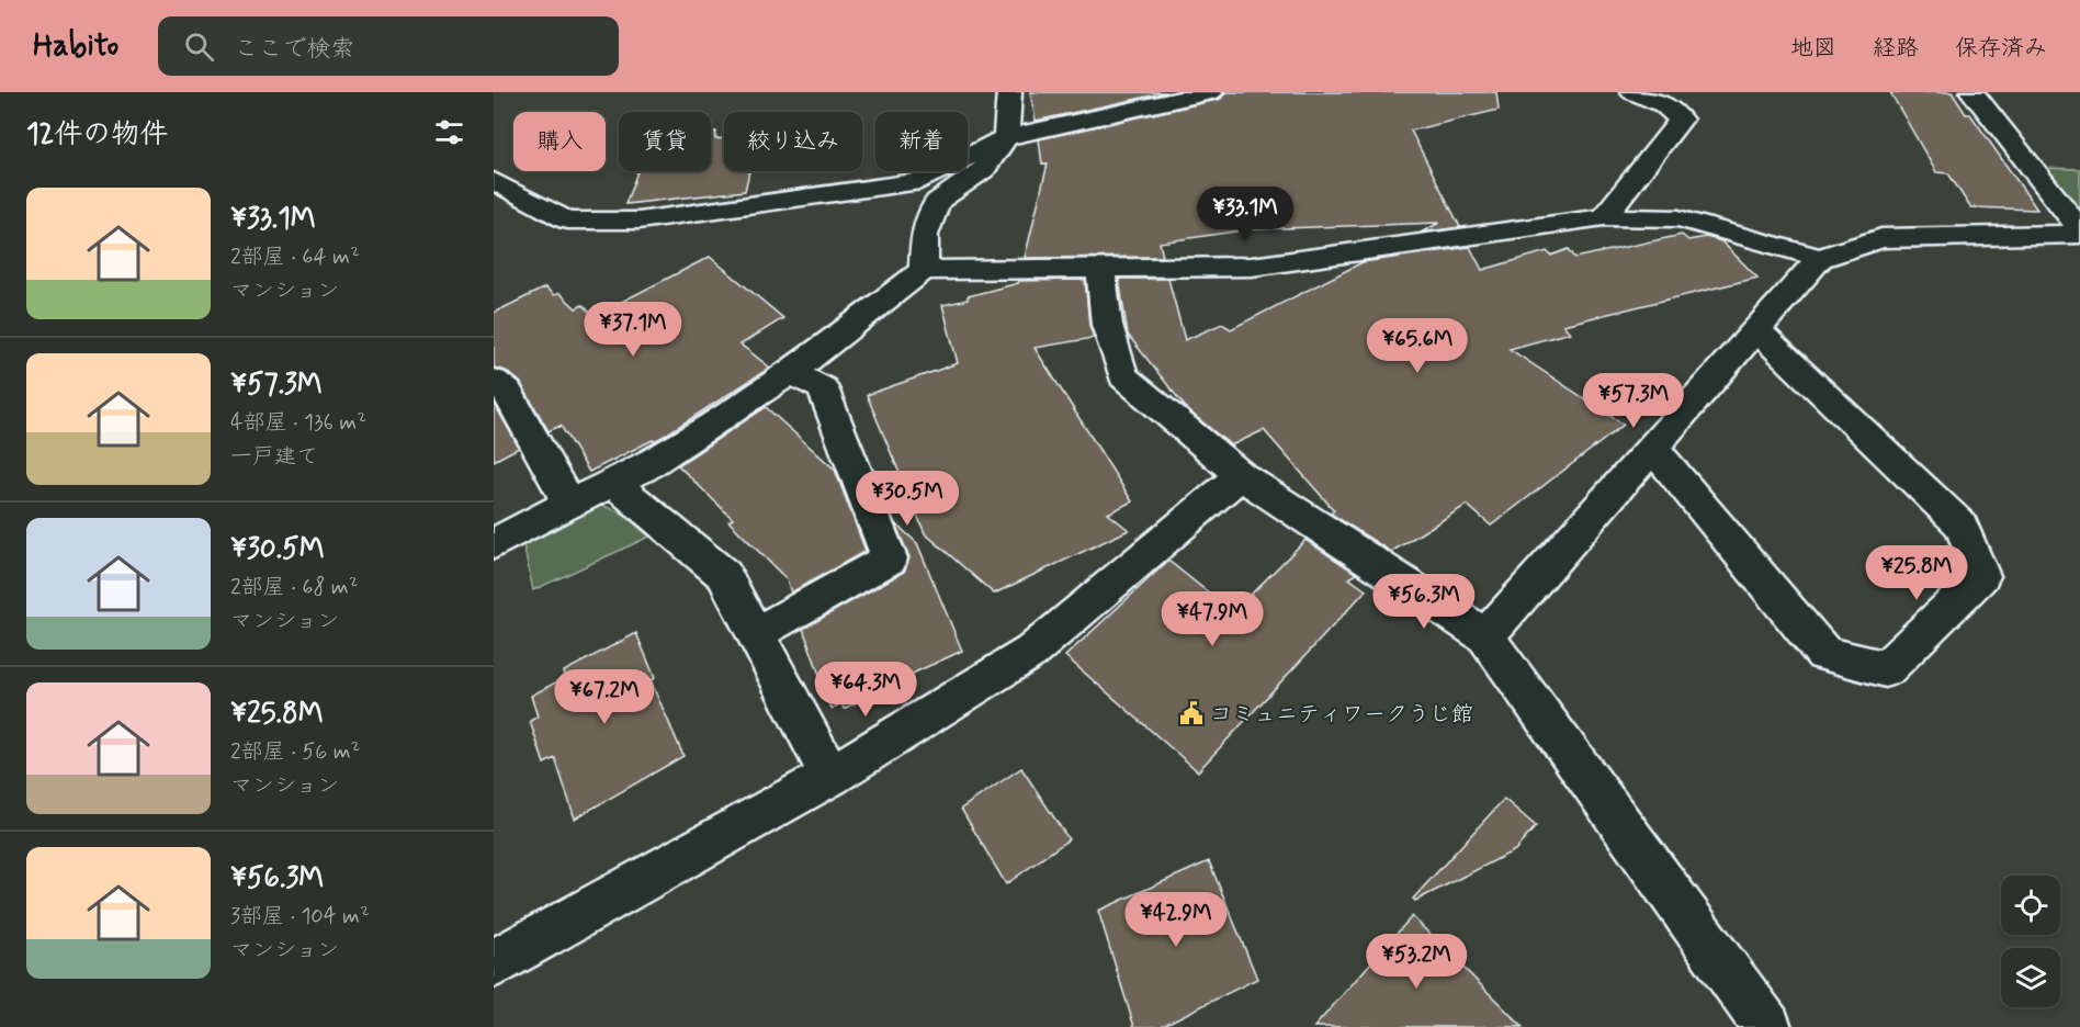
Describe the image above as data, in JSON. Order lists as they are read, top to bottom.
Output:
{
  "places": {
    "public building": ["コミュニティワークうじ館"]
  },
  "page": {
    "header": "Habito",
    "search": "ここで検索",
    "nav": ["地図", "経路", "保存済み"],
    "heading": "12件の物件",
    "chip": [
      "購入",
      "賃貸",
      "絞り込み",
      "新着"
    ],
    "list": [
      {
        "name": "¥33.1M",
        "note": "2部屋 · 64 m² · マンション"
      },
      {
        "name": "¥57.3M",
        "note": "4部屋 · 136 m² · 一戸建て"
      },
      {
        "name": "¥30.5M",
        "note": "2部屋 · 68 m² · マンション"
      },
      {
        "name": "¥25.8M",
        "note": "2部屋 · 56 m² · マンション"
      },
      {
        "name": "¥56.3M",
        "note": "3部屋 · 104 m² · マンション"
      }
    ],
    "price": [
      "¥33.1M",
      "¥37.1M",
      "¥65.6M",
      "¥57.3M",
      "¥30.5M",
      "¥25.8M",
      "¥56.3M",
      "¥47.9M",
      "¥64.3M",
      "¥67.2M",
      "¥42.9M",
      "¥53.2M"
    ]
  }
}
